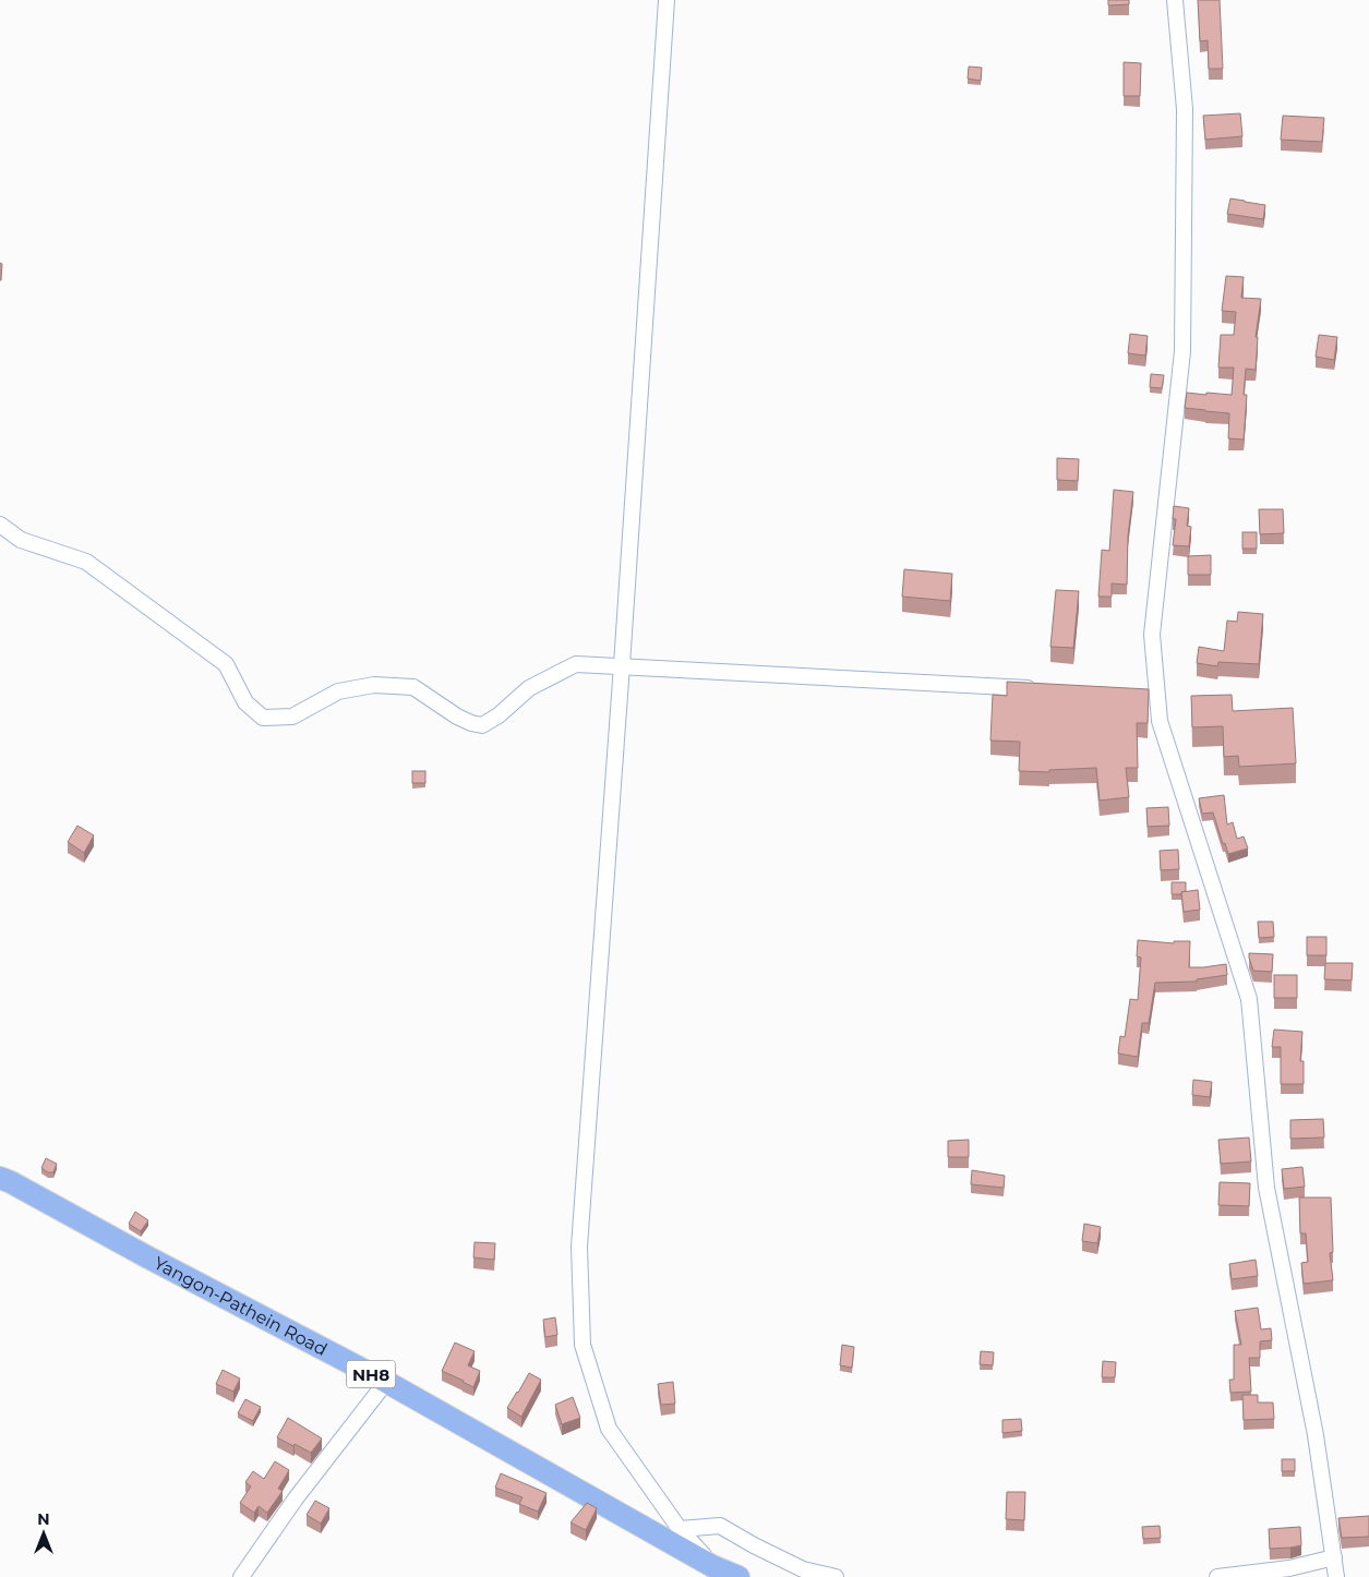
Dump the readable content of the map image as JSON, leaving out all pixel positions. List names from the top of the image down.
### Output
{
  "streets": {
    "highway": ["Yangon-Pathein Road", "NH8"]
  },
  "north": "top"
}
